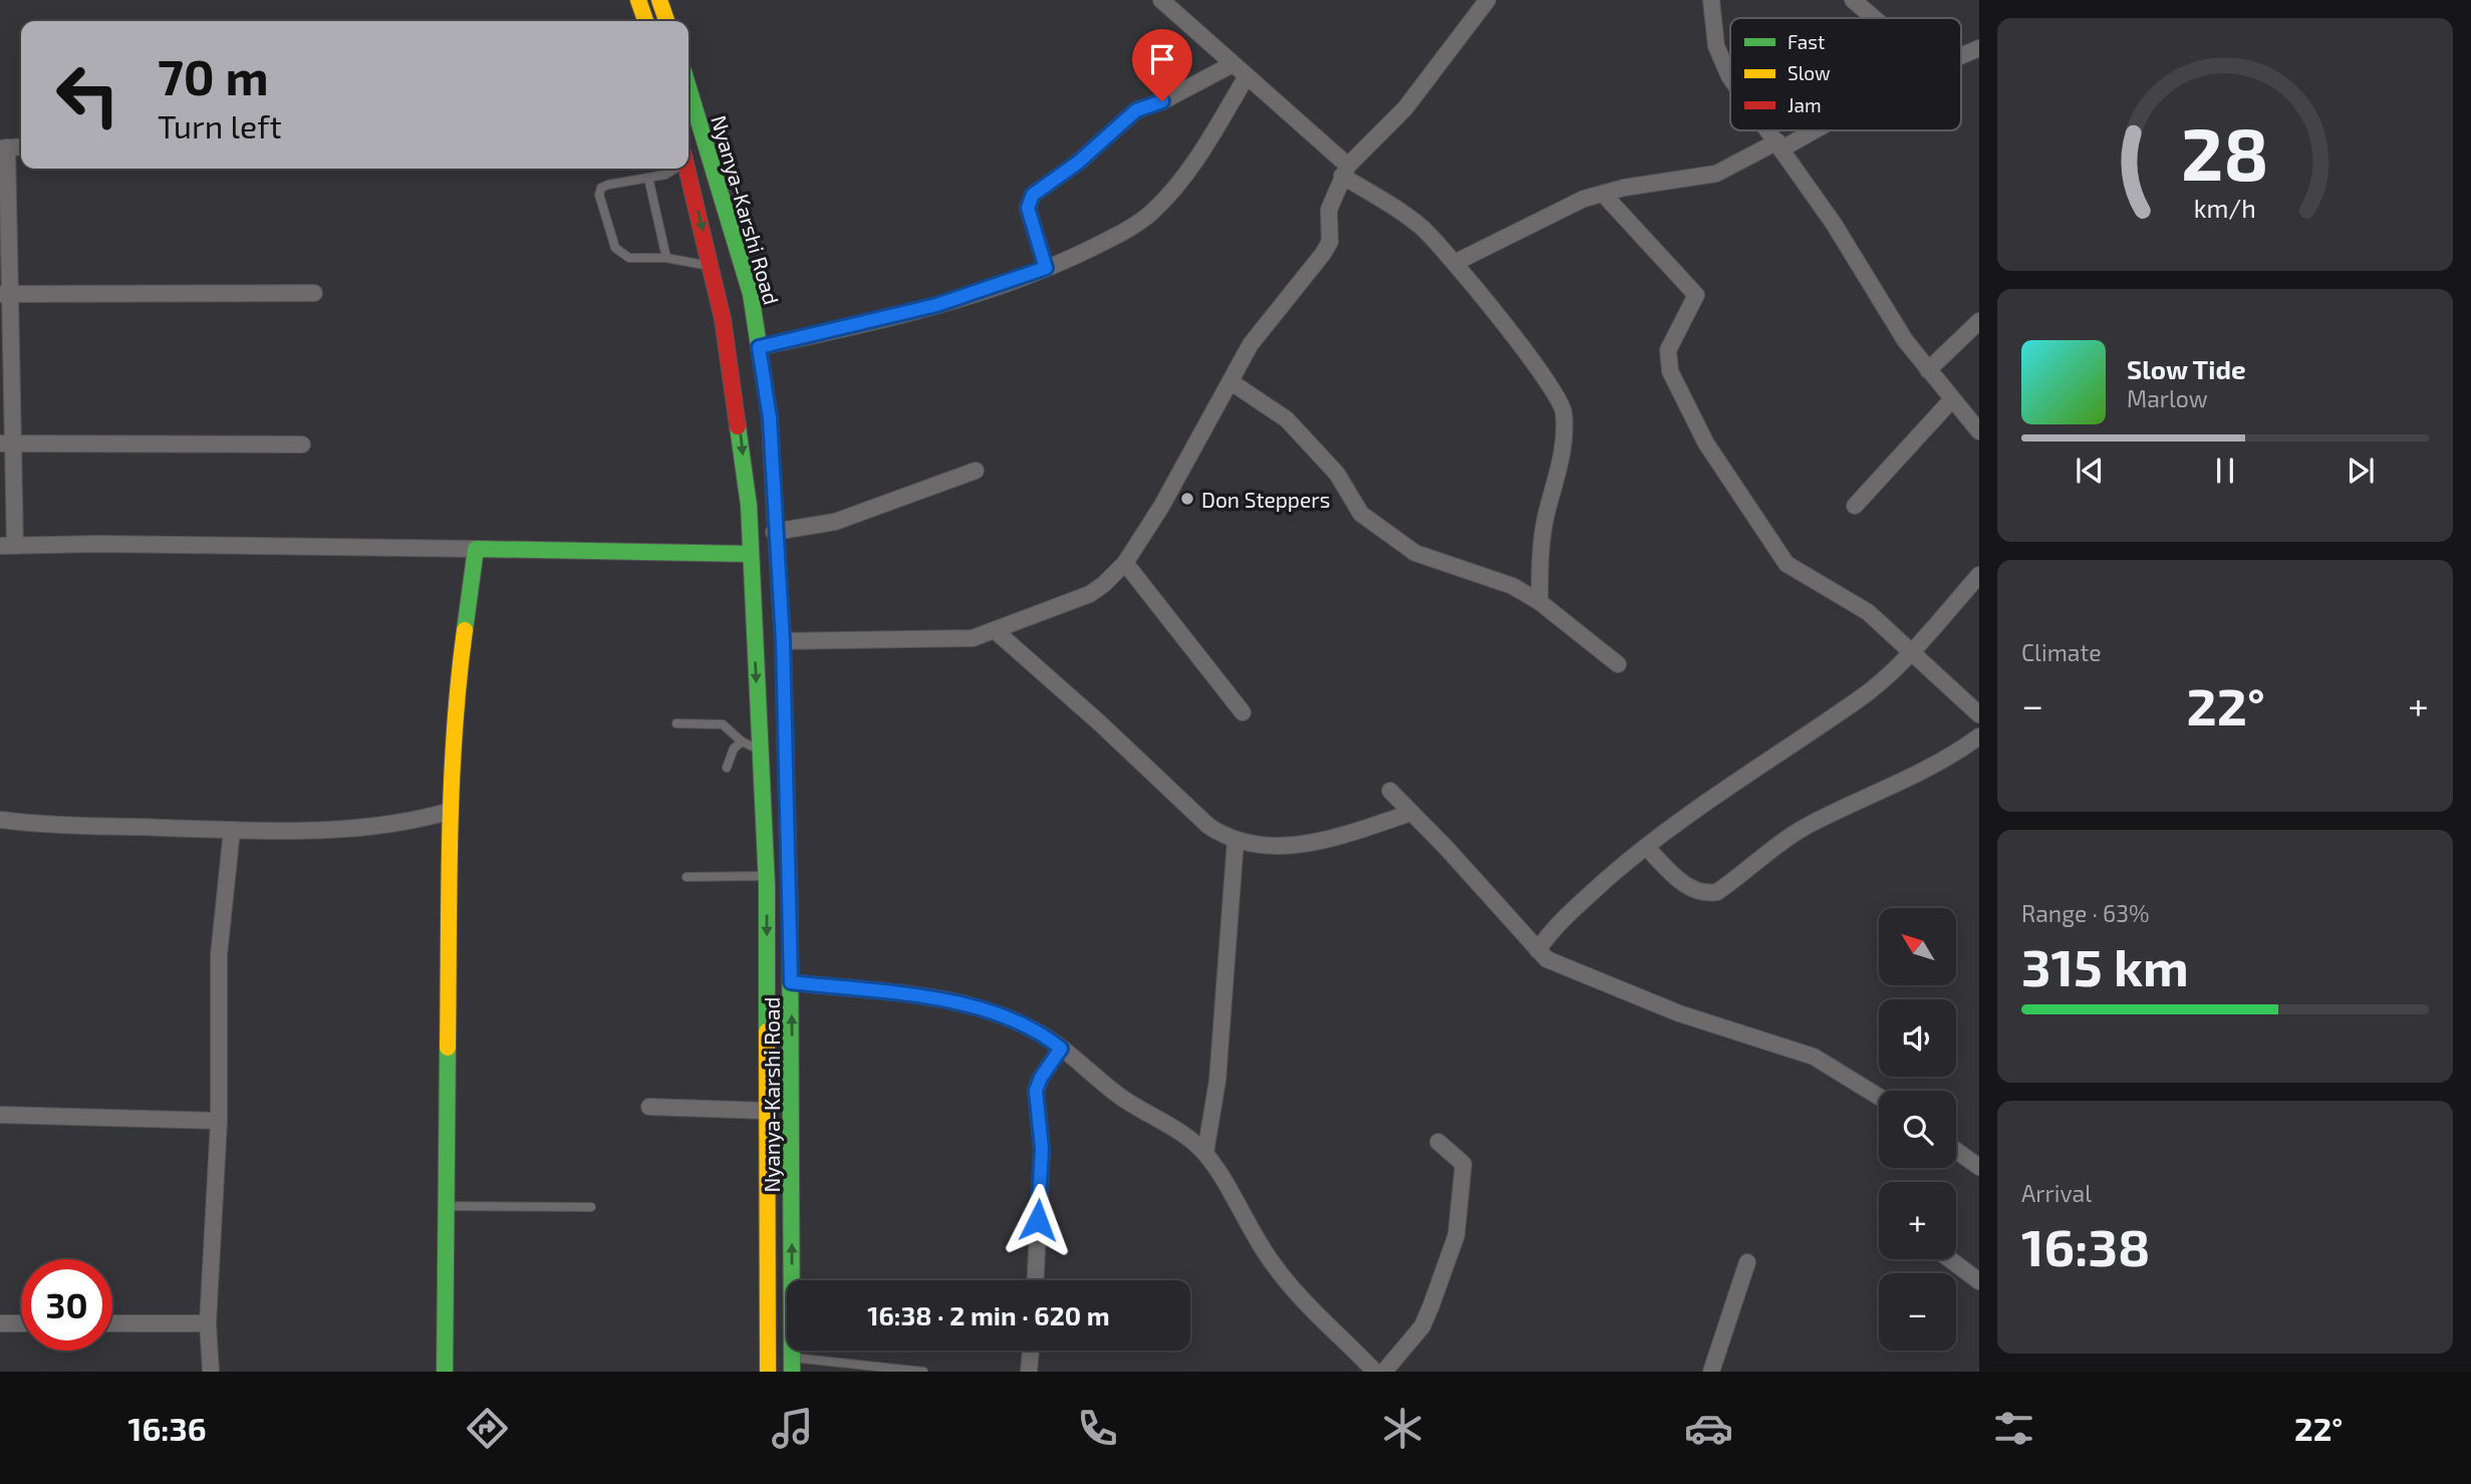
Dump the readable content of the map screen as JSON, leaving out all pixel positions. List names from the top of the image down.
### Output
{
  "streets": {
    "main road": ["Nyanya-Karshi Road"]
  },
  "places": ["Don Steppers"],
  "legend": ["Fast", "Slow", "Jam"],
  "north": "top left",
  "page": {
    "turn": ["70 m", "Turn left"],
    "song": ["Slow Tide", "Marlow"],
    "tile": [
      "Climate",
      ["Range · 63%", "315 km"],
      ["Arrival", "16:38"]
    ],
    "heat": ["−", "22°", "+"],
    "map_buttons": ["+", "−"],
    "limit": "30",
    "trip": "16:38 · 2 min · 620 m",
    "tabs": ["16:36", "22°"],
    "gauge": ["28", "km/h"]
  }
}
